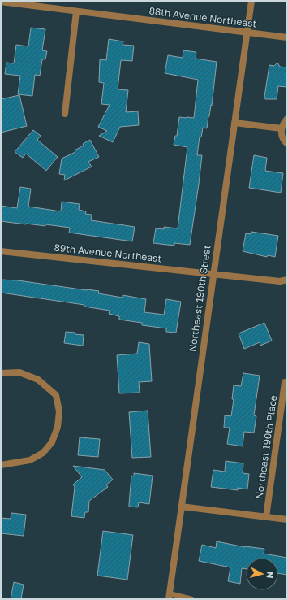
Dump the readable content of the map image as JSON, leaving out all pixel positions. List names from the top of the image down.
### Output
{
  "streets": {
    "street": [
      "88th Avenue Northeast",
      "89th Avenue Northeast",
      "Northeast 190th Street",
      "Northeast 190th Place"
    ]
  },
  "crossings": [
    ["88th Avenue Northeast", "Northeast 190th Street"],
    ["89th Avenue Northeast", "Northeast 190th Street"]
  ],
  "north": "right"
}
